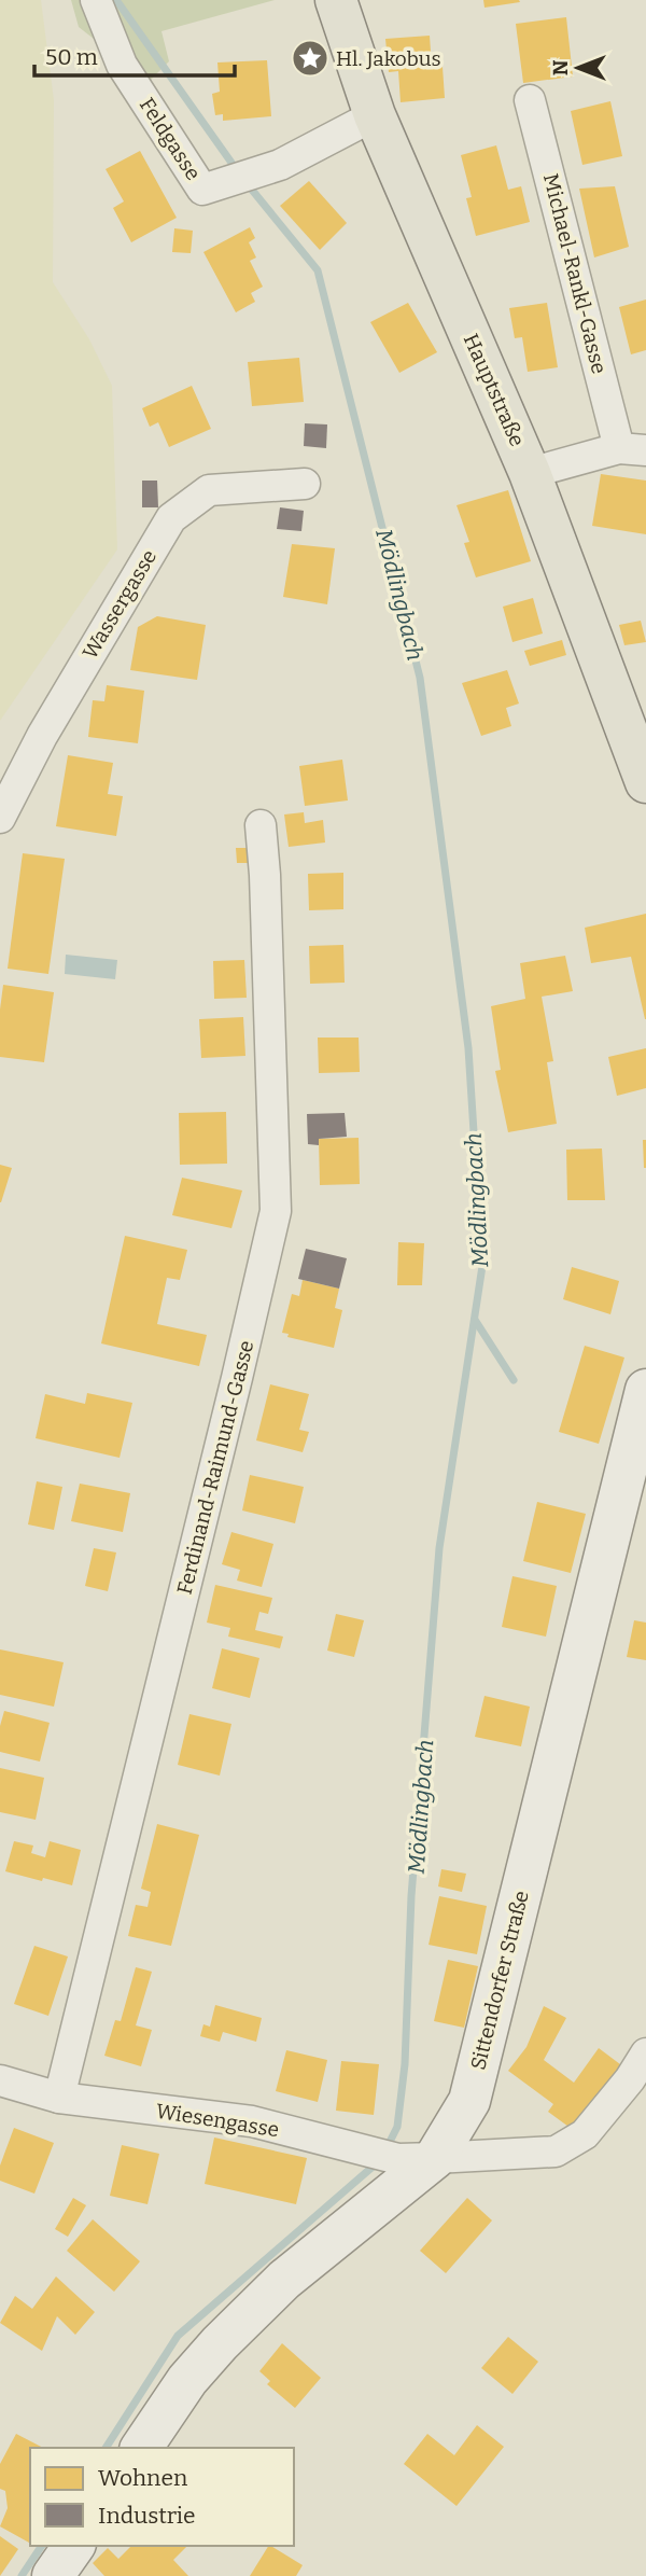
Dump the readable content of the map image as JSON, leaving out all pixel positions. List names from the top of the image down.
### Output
{
  "streets": {
    "main road": ["Hauptstraße"],
    "street": [
      "Feldgasse",
      "Michael-Rankl-Gasse",
      "Wassergasse",
      "Ferdinand-Raimund-Gasse",
      "Sittendorfer Straße",
      "Wiesengasse"
    ]
  },
  "crossings": [
    ["Feldgasse", "Hauptstraße"],
    ["Ferdinand-Raimund-Gasse", "Wiesengasse"],
    ["Sittendorfer Straße", "Wiesengasse"]
  ],
  "water": ["Mödlingbach"],
  "places": {
    "place": ["Hl. Jakobus"]
  },
  "legend": ["Wohnen", "Industrie"],
  "scale_bar": "50 m",
  "north": "left"
}
